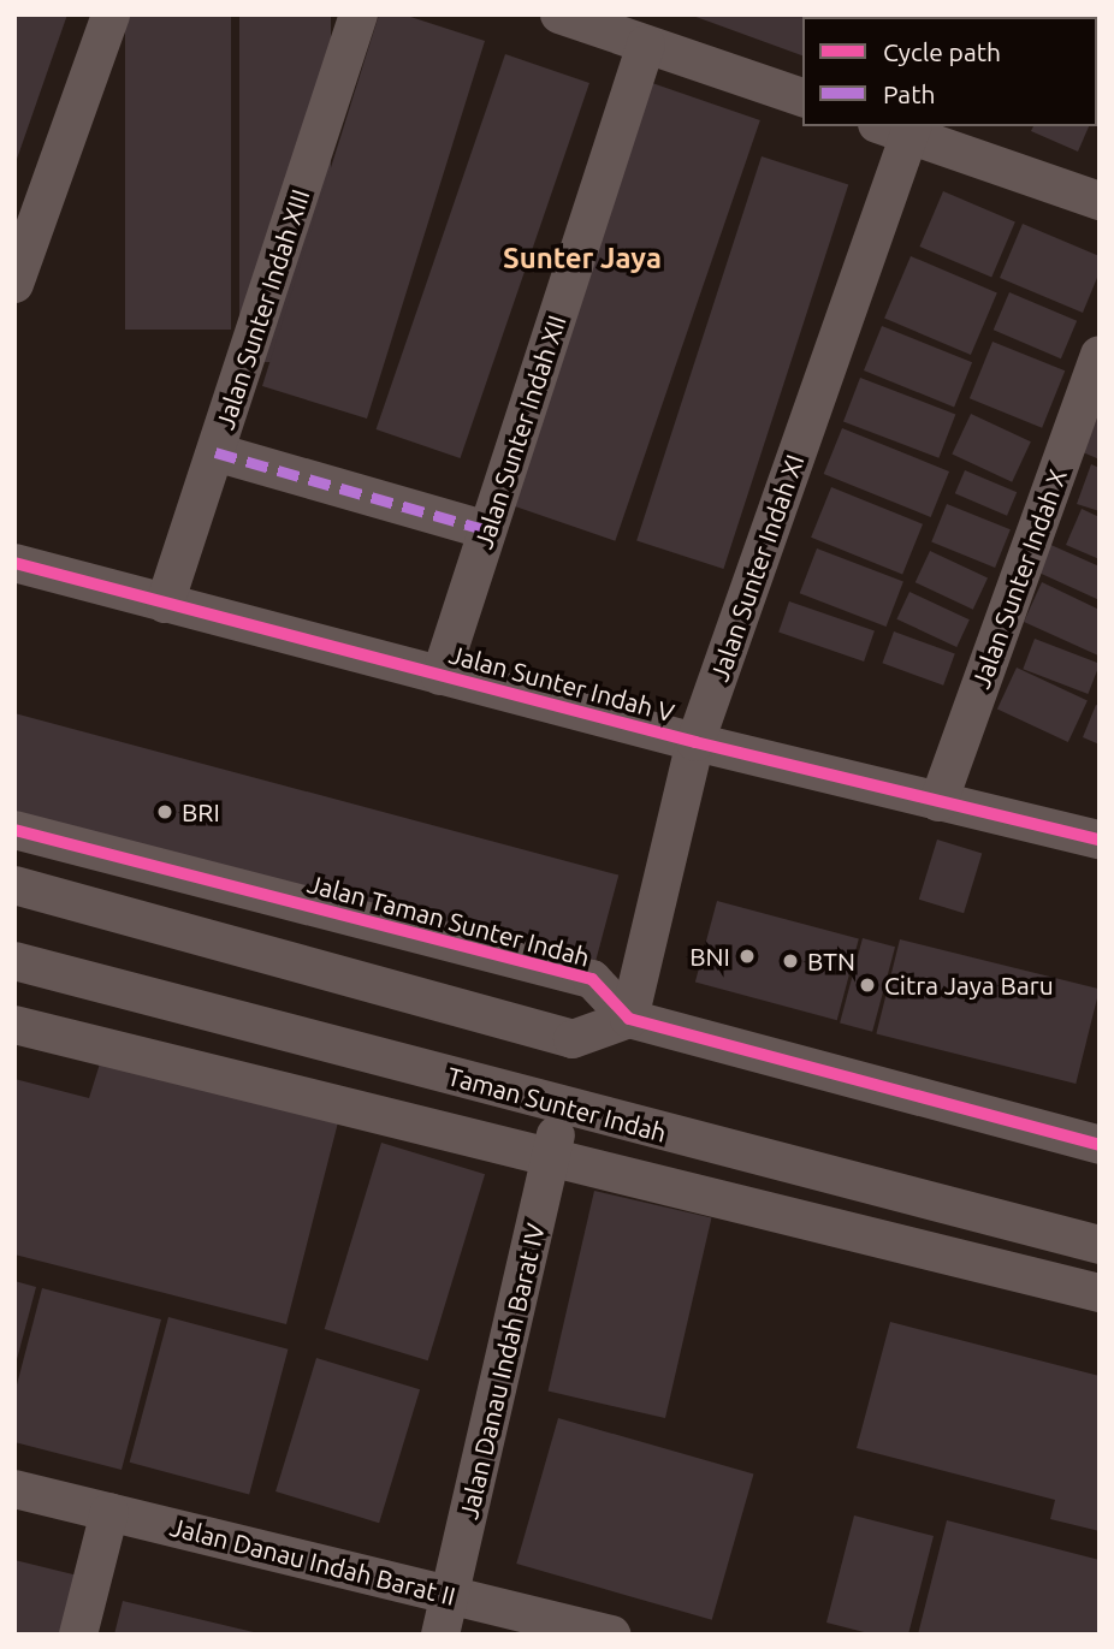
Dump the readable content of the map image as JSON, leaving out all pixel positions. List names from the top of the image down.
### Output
{
  "streets": {
    "street": [
      "Jalan Sunter Indah XIII",
      "Jalan Sunter Indah XII",
      "Jalan Sunter Indah XI",
      "Jalan Sunter Indah X",
      "Jalan Sunter Indah V",
      "Jalan Taman Sunter Indah",
      "Taman Sunter Indah",
      "Jalan Danau Indah Barat IV",
      "Jalan Danau Indah Barat II"
    ]
  },
  "crossings": [
    ["Jalan Sunter Indah XIII", "Jalan Sunter Indah V"],
    ["Jalan Sunter Indah XII", "Jalan Sunter Indah V"],
    ["Jalan Sunter Indah XI", "Jalan Sunter Indah V"],
    ["Jalan Sunter Indah XI", "Jalan Taman Sunter Indah"],
    ["Jalan Sunter Indah X", "Jalan Sunter Indah V"],
    ["Taman Sunter Indah", "Jalan Danau Indah Barat IV"],
    ["Jalan Danau Indah Barat IV", "Jalan Danau Indah Barat II"]
  ],
  "districts": ["Sunter Jaya"],
  "places": [
    "BRI",
    "BNI",
    "BTN",
    "Citra Jaya Baru"
  ],
  "legend": ["Cycle path", "Path"]
}
